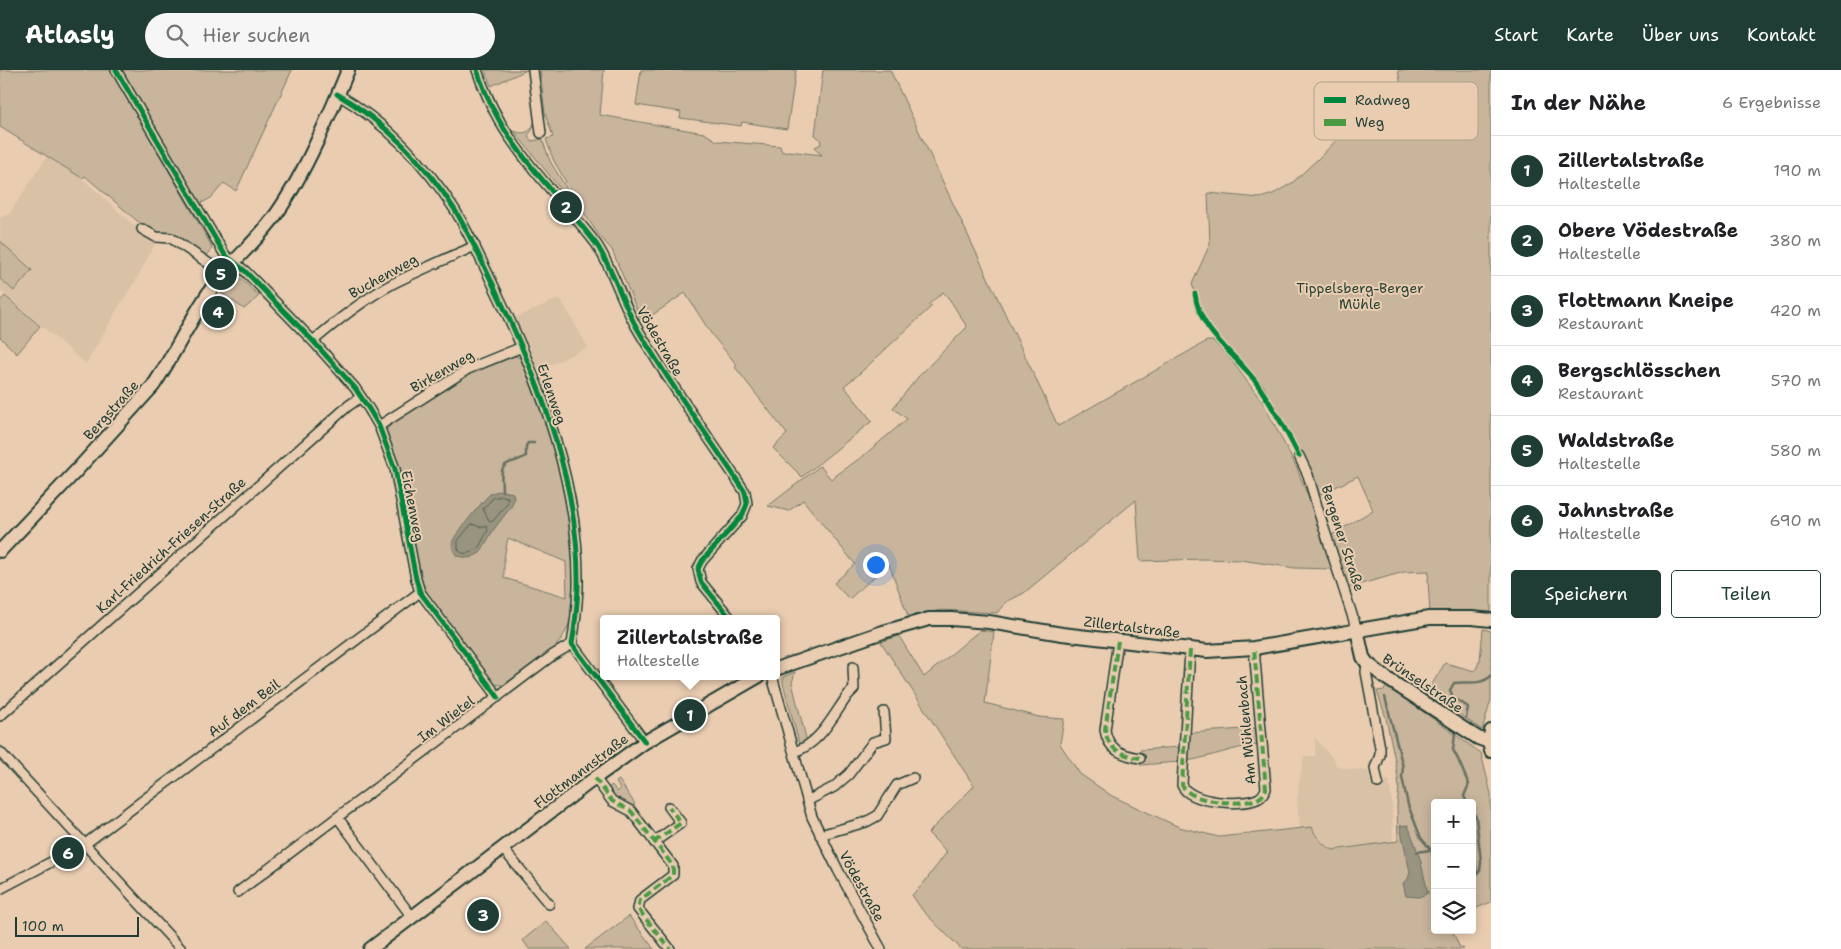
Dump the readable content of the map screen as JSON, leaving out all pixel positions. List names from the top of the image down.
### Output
{
  "streets": {
    "street": [
      "Buchenweg",
      "Vödestraße",
      "Birkenweg",
      "Erlenweg",
      "Bergstraße",
      "Eichenweg",
      "Bergener Straße",
      "Karl-Friedrich-Friesen-Straße",
      "Zillertalstraße",
      "Brünselstraße",
      "Auf dem Beil",
      "Im Wietel",
      "Am Mühlenbach",
      "Flottmannstraße"
    ]
  },
  "crossings": [
    ["Buchenweg", "Erlenweg"],
    ["Buchenweg", "Eichenweg"],
    ["Birkenweg", "Erlenweg"],
    ["Birkenweg", "Eichenweg"],
    ["Erlenweg", "Bergstraße"],
    ["Erlenweg", "Im Wietel"],
    ["Bergstraße", "Eichenweg"],
    ["Eichenweg", "Karl-Friedrich-Friesen-Straße"],
    ["Eichenweg", "Auf dem Beil"],
    ["Eichenweg", "Im Wietel"],
    ["Bergener Straße", "Zillertalstraße"],
    ["Bergener Straße", "Brünselstraße"],
    ["Zillertalstraße", "Brünselstraße"],
    ["Zillertalstraße", "Am Mühlenbach"]
  ],
  "parks": ["Tippelsberg-Berger Mühle"],
  "legend": ["Radweg", "Weg"],
  "scale_bar": "100 m",
  "page": {
    "header": "Atlasly",
    "search": "Hier suchen",
    "nav": [
      "Start",
      "Karte",
      "Über uns",
      "Kontakt"
    ],
    "heading": ["In der Nähe", "6 Ergebnisse"],
    "list": [
      {
        "mark": "1",
        "name": "Zillertalstraße",
        "note": "Haltestelle",
        "value": "190 m"
      },
      {
        "mark": "2",
        "name": "Obere Vödestraße",
        "note": "Haltestelle",
        "value": "380 m"
      },
      {
        "mark": "3",
        "name": "Flottmann Kneipe",
        "note": "Restaurant",
        "value": "420 m"
      },
      {
        "mark": "4",
        "name": "Bergschlösschen",
        "note": "Restaurant",
        "value": "570 m"
      },
      {
        "mark": "5",
        "name": "Waldstraße",
        "note": "Haltestelle",
        "value": "580 m"
      },
      {
        "mark": "6",
        "name": "Jahnstraße",
        "note": "Haltestelle",
        "value": "690 m"
      }
    ],
    "pins": [
      "2",
      "5",
      "4",
      "1",
      "6",
      "3"
    ],
    "buttons": ["Speichern", "Teilen"],
    "popup": ["Zillertalstraße", "Haltestelle"],
    "map_buttons": ["+", "−"],
    "scale": "100 m"
  }
}
